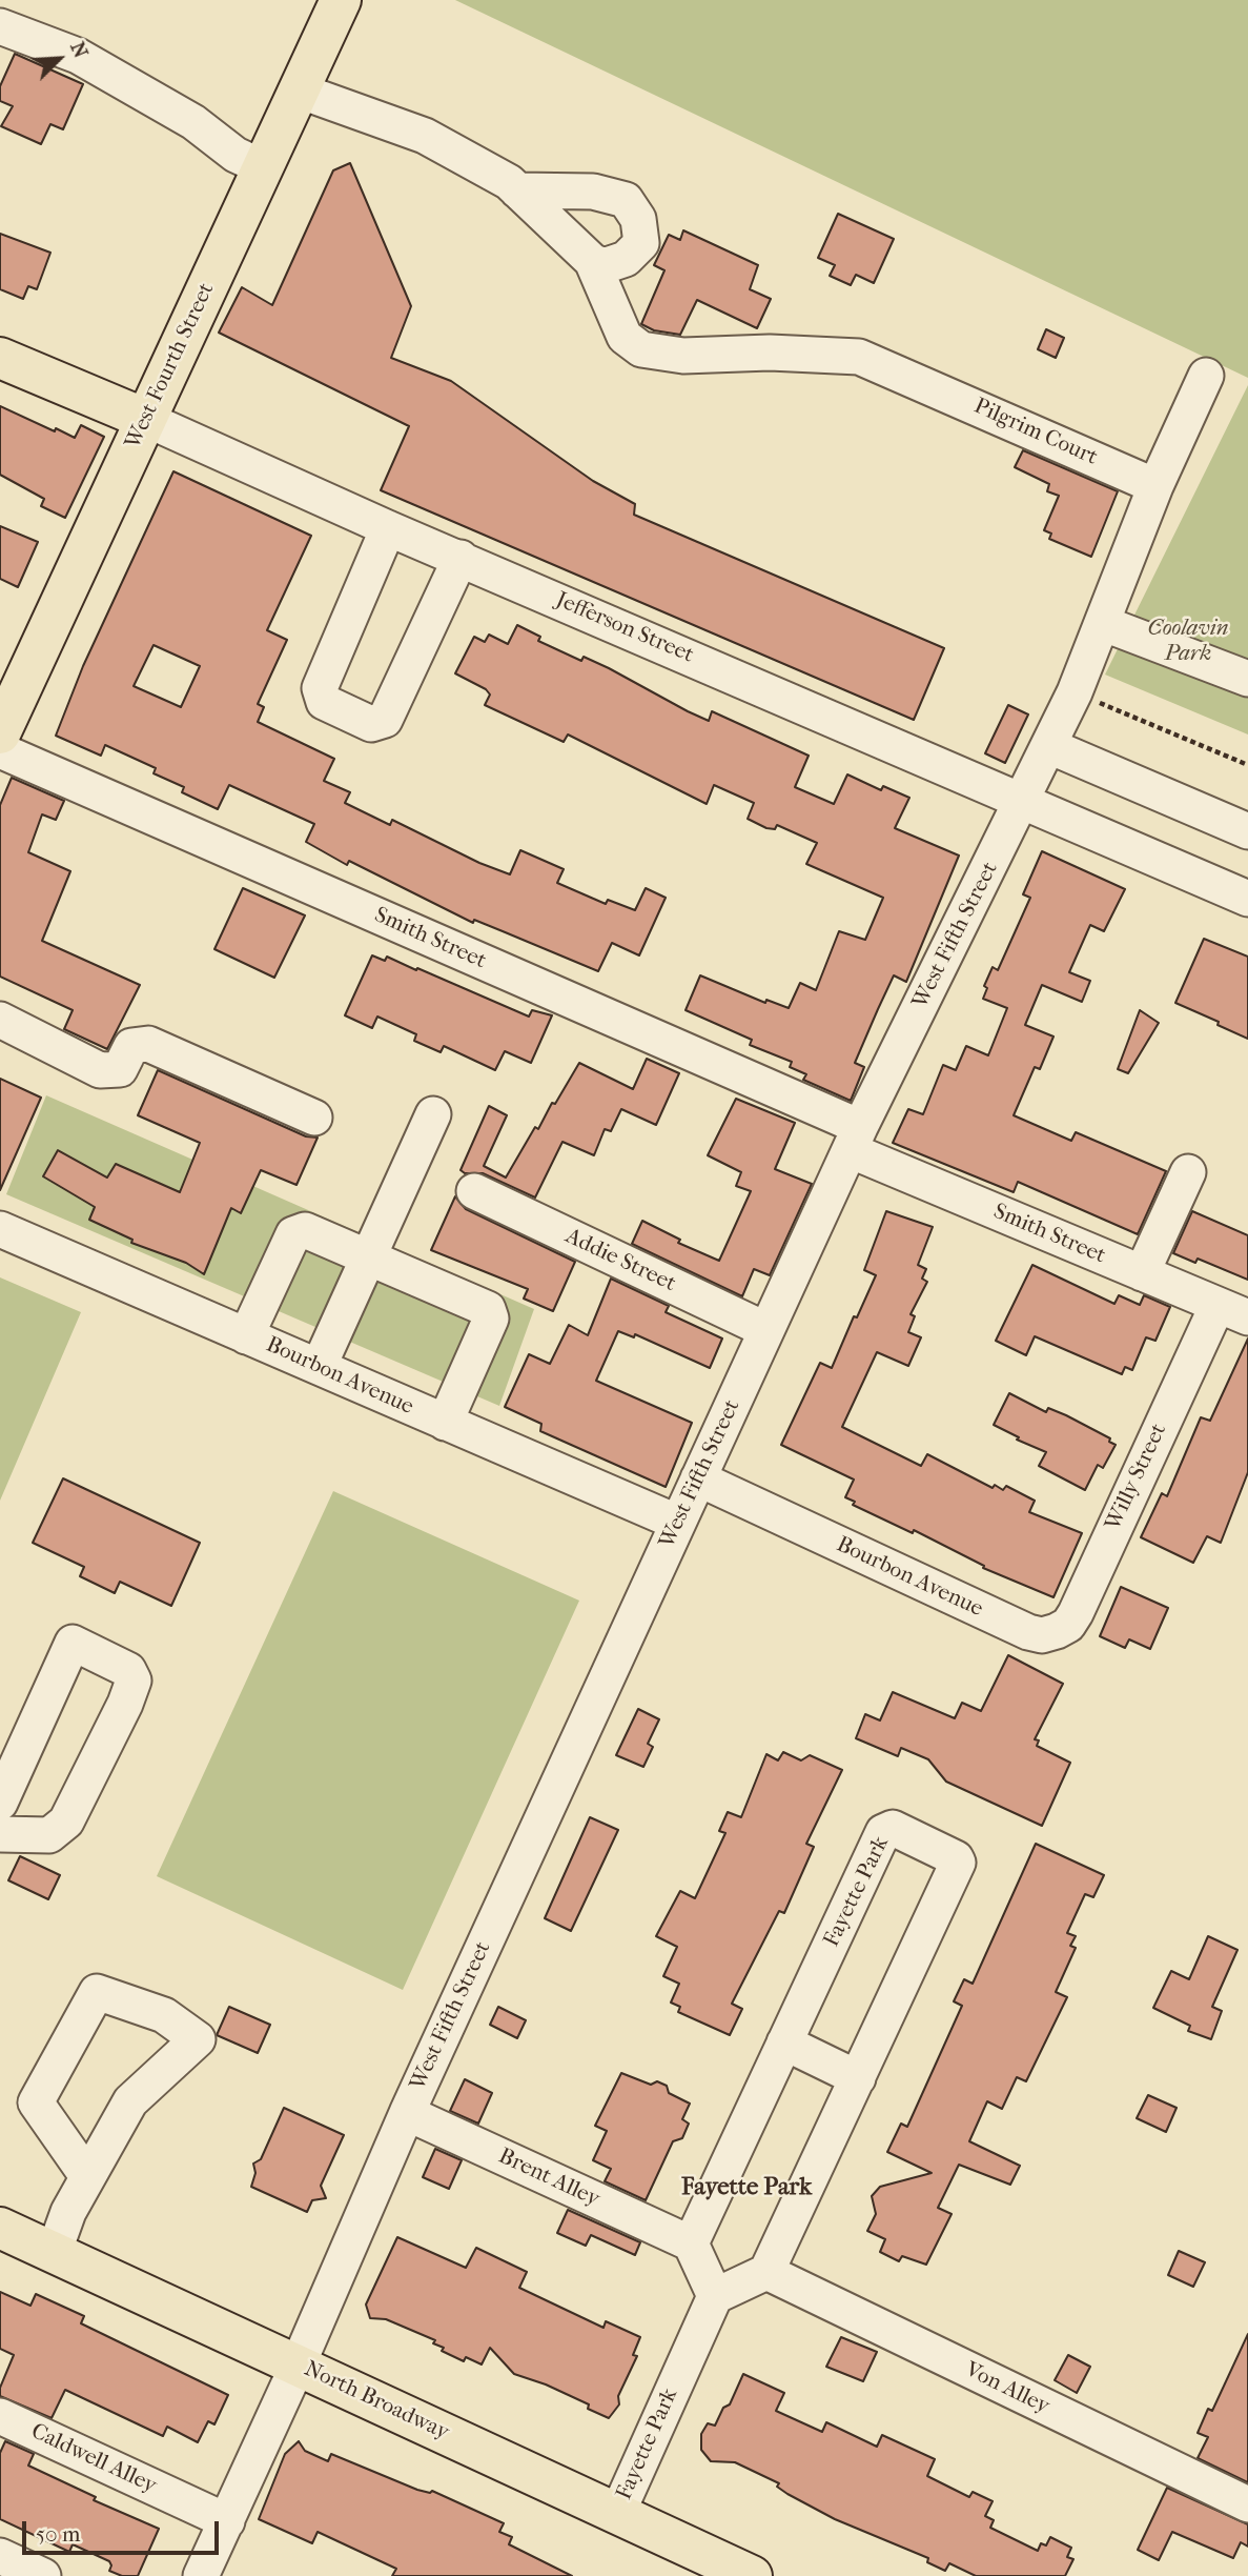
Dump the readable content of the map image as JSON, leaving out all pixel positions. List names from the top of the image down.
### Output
{
  "streets": {
    "main road": ["West Fourth Street", "Jefferson Street", "North Broadway"],
    "street": [
      "Pilgrim Court",
      "West Fifth Street",
      "Smith Street",
      "Addie Street",
      "Bourbon Avenue",
      "Willy Street",
      "Fayette Park",
      "Brent Alley",
      "Von Alley",
      "Caldwell Alley"
    ]
  },
  "crossings": [
    ["West Fourth Street", "Jefferson Street"],
    ["Pilgrim Court", "West Fifth Street"],
    ["Jefferson Street", "West Fifth Street"],
    ["West Fifth Street", "Smith Street"],
    ["West Fifth Street", "Addie Street"],
    ["West Fifth Street", "Bourbon Avenue"],
    ["West Fifth Street", "Brent Alley"],
    ["West Fifth Street", "North Broadway"],
    ["West Fifth Street", "Caldwell Alley"],
    ["Smith Street", "Willy Street"],
    ["Bourbon Avenue", "Willy Street"],
    ["Fayette Park", "Brent Alley"],
    ["Fayette Park", "Von Alley"],
    ["Fayette Park", "North Broadway"]
  ],
  "districts": ["Fayette Park"],
  "parks": ["Coolavin Park"],
  "scale_bar": "50 m",
  "north": "top right"
}
